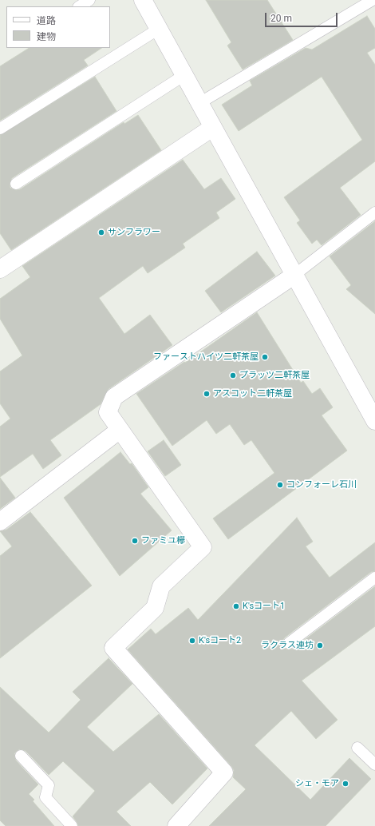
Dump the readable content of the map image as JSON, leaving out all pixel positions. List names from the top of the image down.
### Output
{
  "places": [
    "サンフラワー",
    "ファーストハイツ二軒茶屋",
    "プラッツ二軒茶屋",
    "アスコット二軒茶屋",
    "コンフォーレ石川",
    "ファミユ欅",
    "K'sコート1",
    "K'sコート2",
    "ラクラス連坊",
    "シェ・モア"
  ],
  "legend": ["道路", "建物"],
  "scale_bar": "20 m"
}
